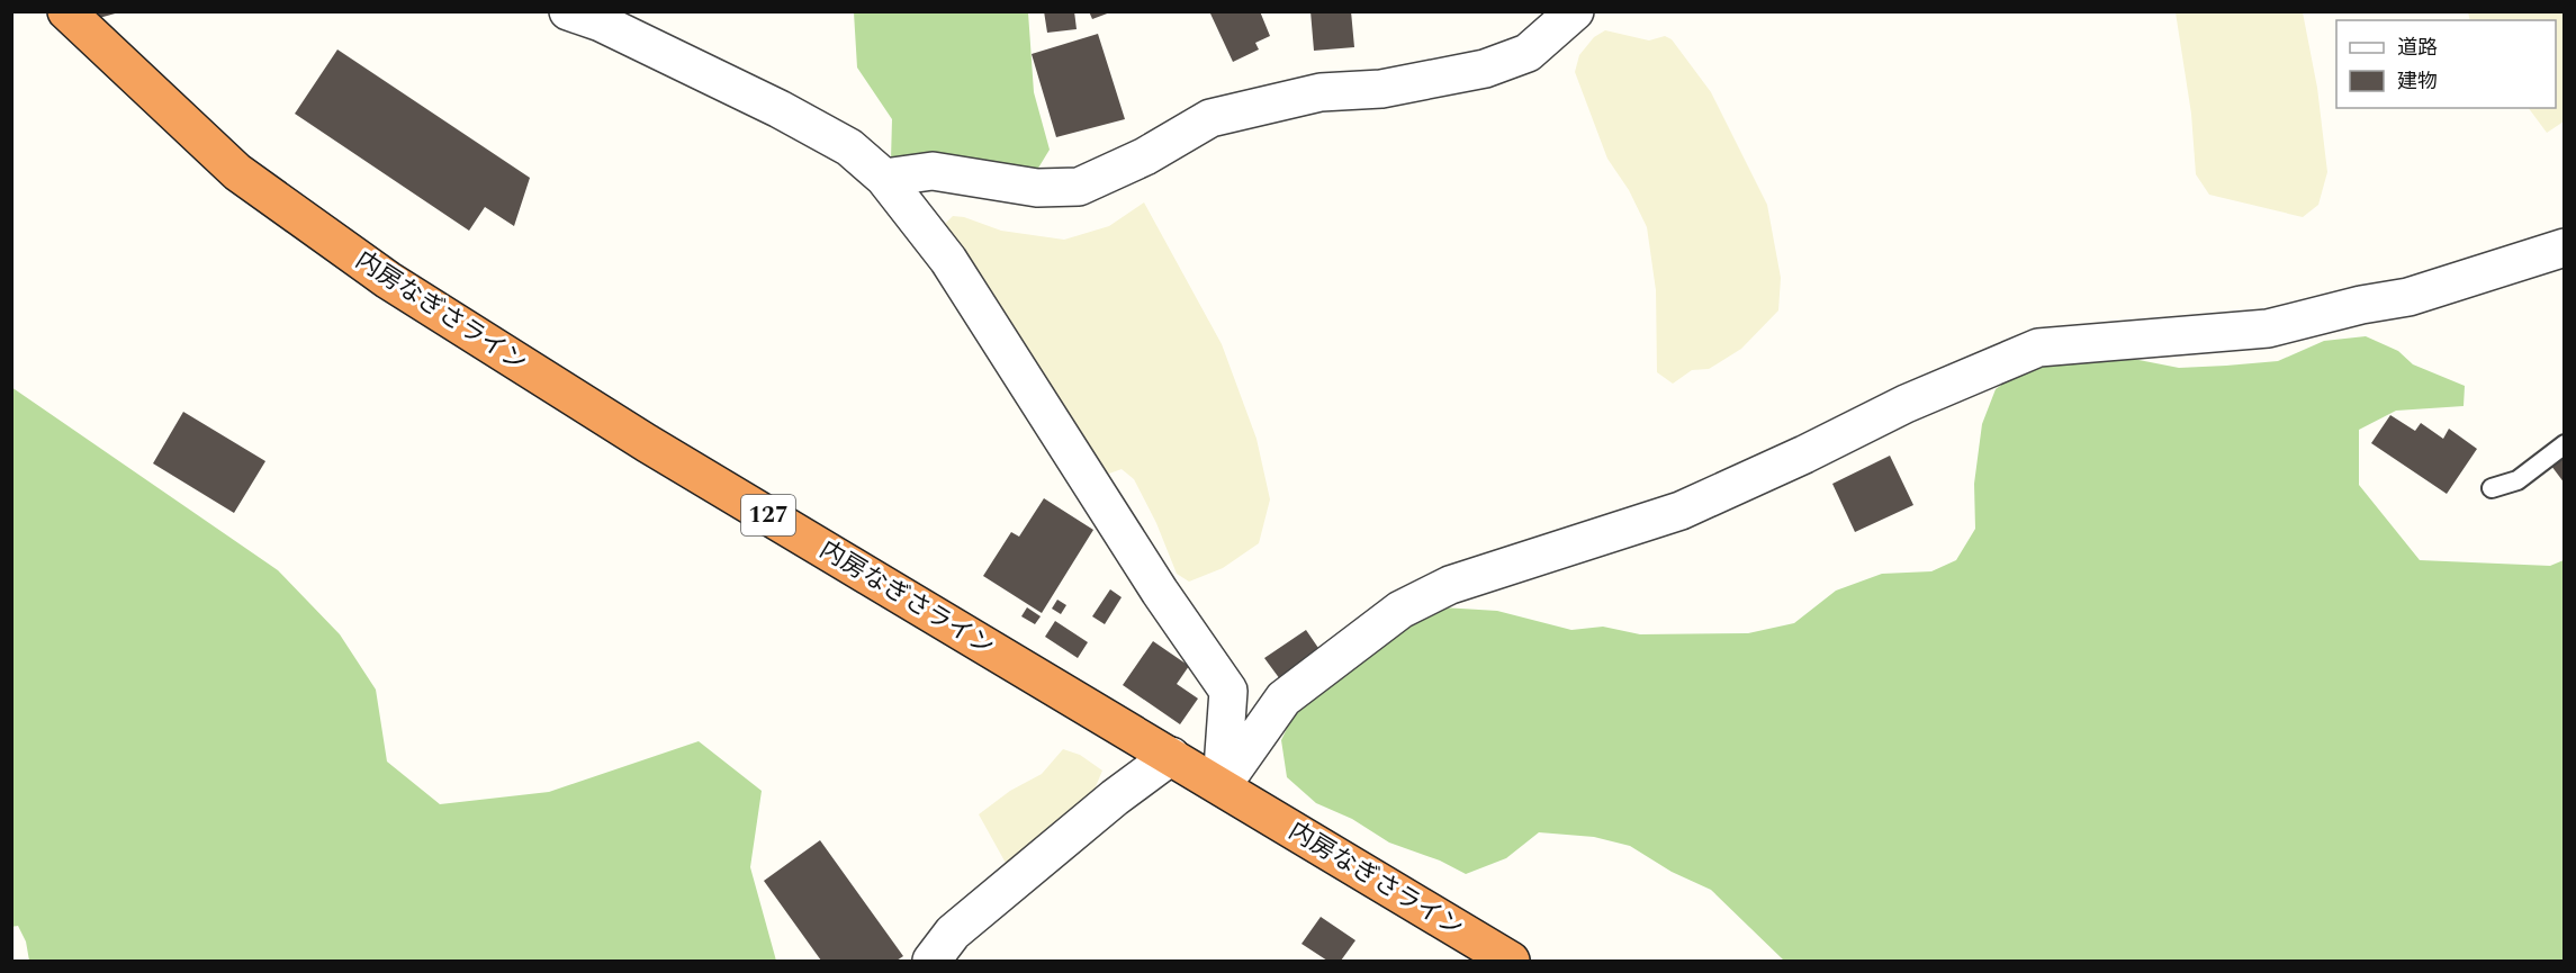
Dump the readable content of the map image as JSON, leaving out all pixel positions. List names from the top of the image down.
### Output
{
  "streets": {
    "highway": ["内房なぎさライン", "127"]
  },
  "legend": ["道路", "建物"]
}
